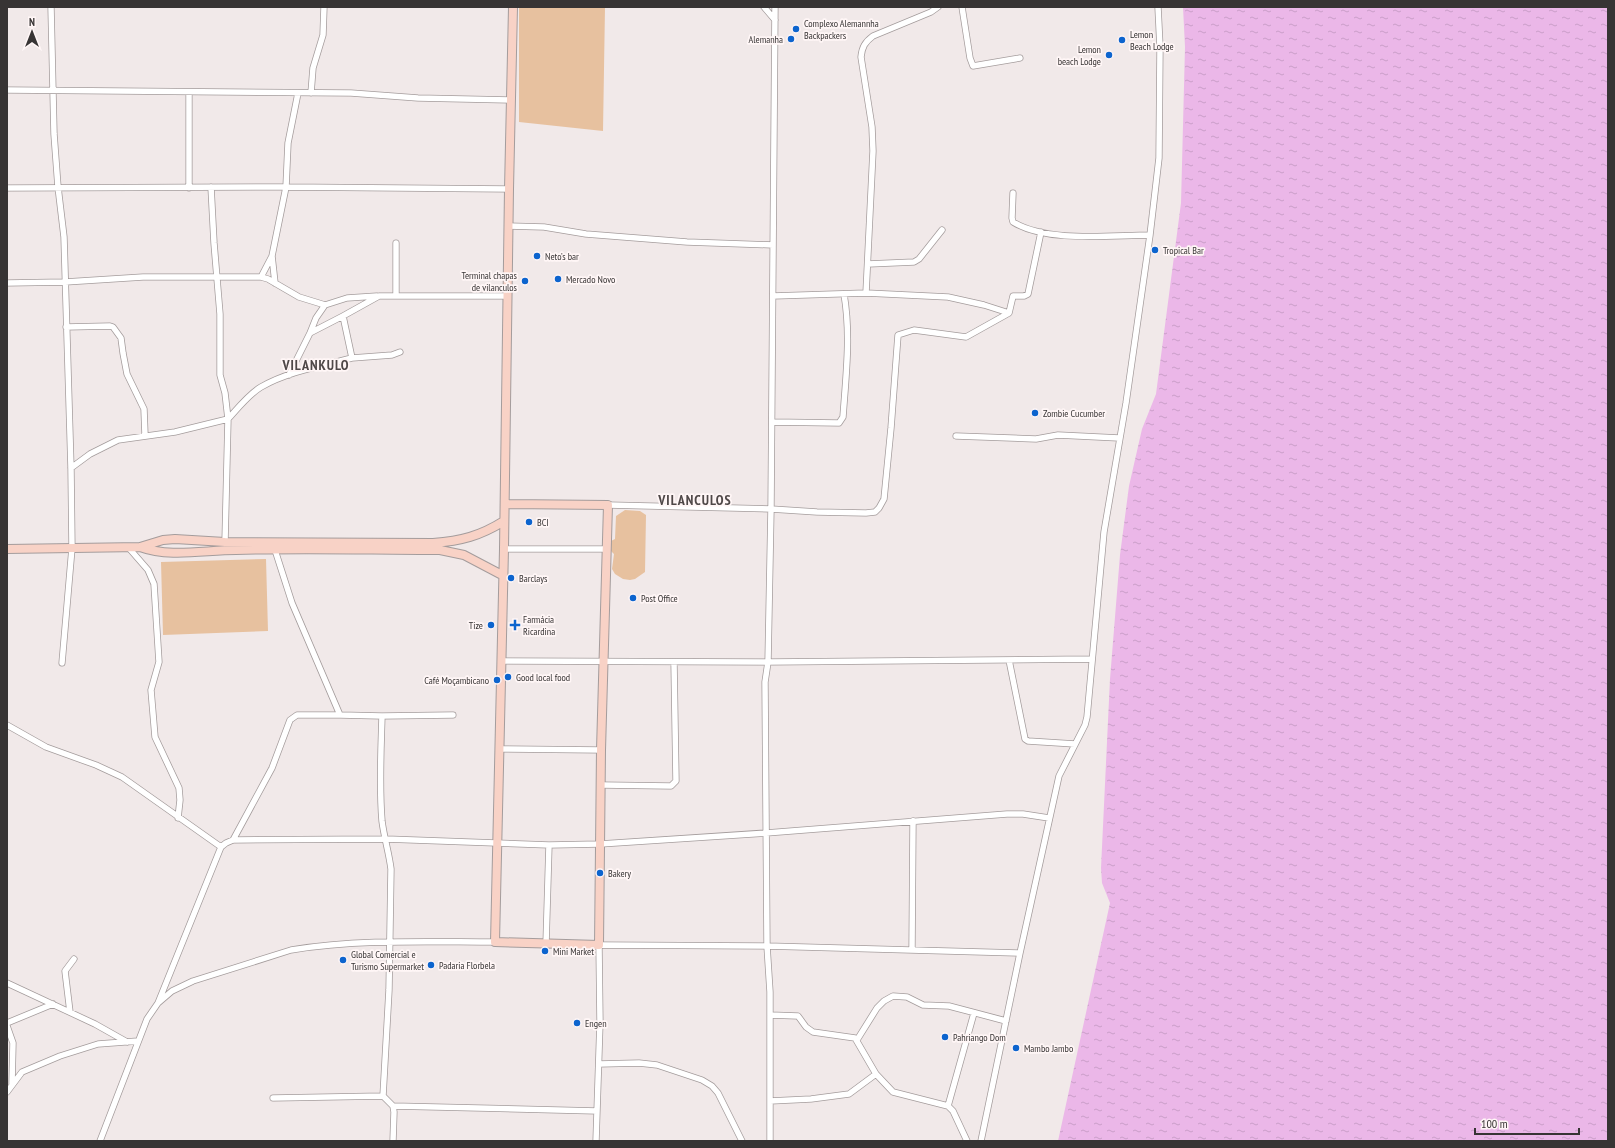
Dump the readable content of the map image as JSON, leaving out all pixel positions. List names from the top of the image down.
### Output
{
  "districts": ["VILANKULO", "VILANCULOS"],
  "places": {
    "other": [
      "Complexo Alemannha Backpackers",
      "Alemanha",
      "Lemon Beach Lodge",
      "Lemon beach Lodge",
      "Tropical Bar",
      "Neto’s bar",
      "Mercado Novo",
      "Terminal chapas de vilanculos",
      "Zombie Cucumber",
      "BCI",
      "Barclays",
      "Post Office",
      "Tize",
      "Good local food",
      "Café Moçambicano",
      "Bakery",
      "Mini Market",
      "Global Comercial e Turismo Supermarket",
      "Padaria Florbela",
      "Engen",
      "Pahriango Dom",
      "Mambo Jambo"
    ],
    "health": ["Farmácia Ricardina"]
  },
  "scale_bar": "100 m",
  "north": "top"
}
